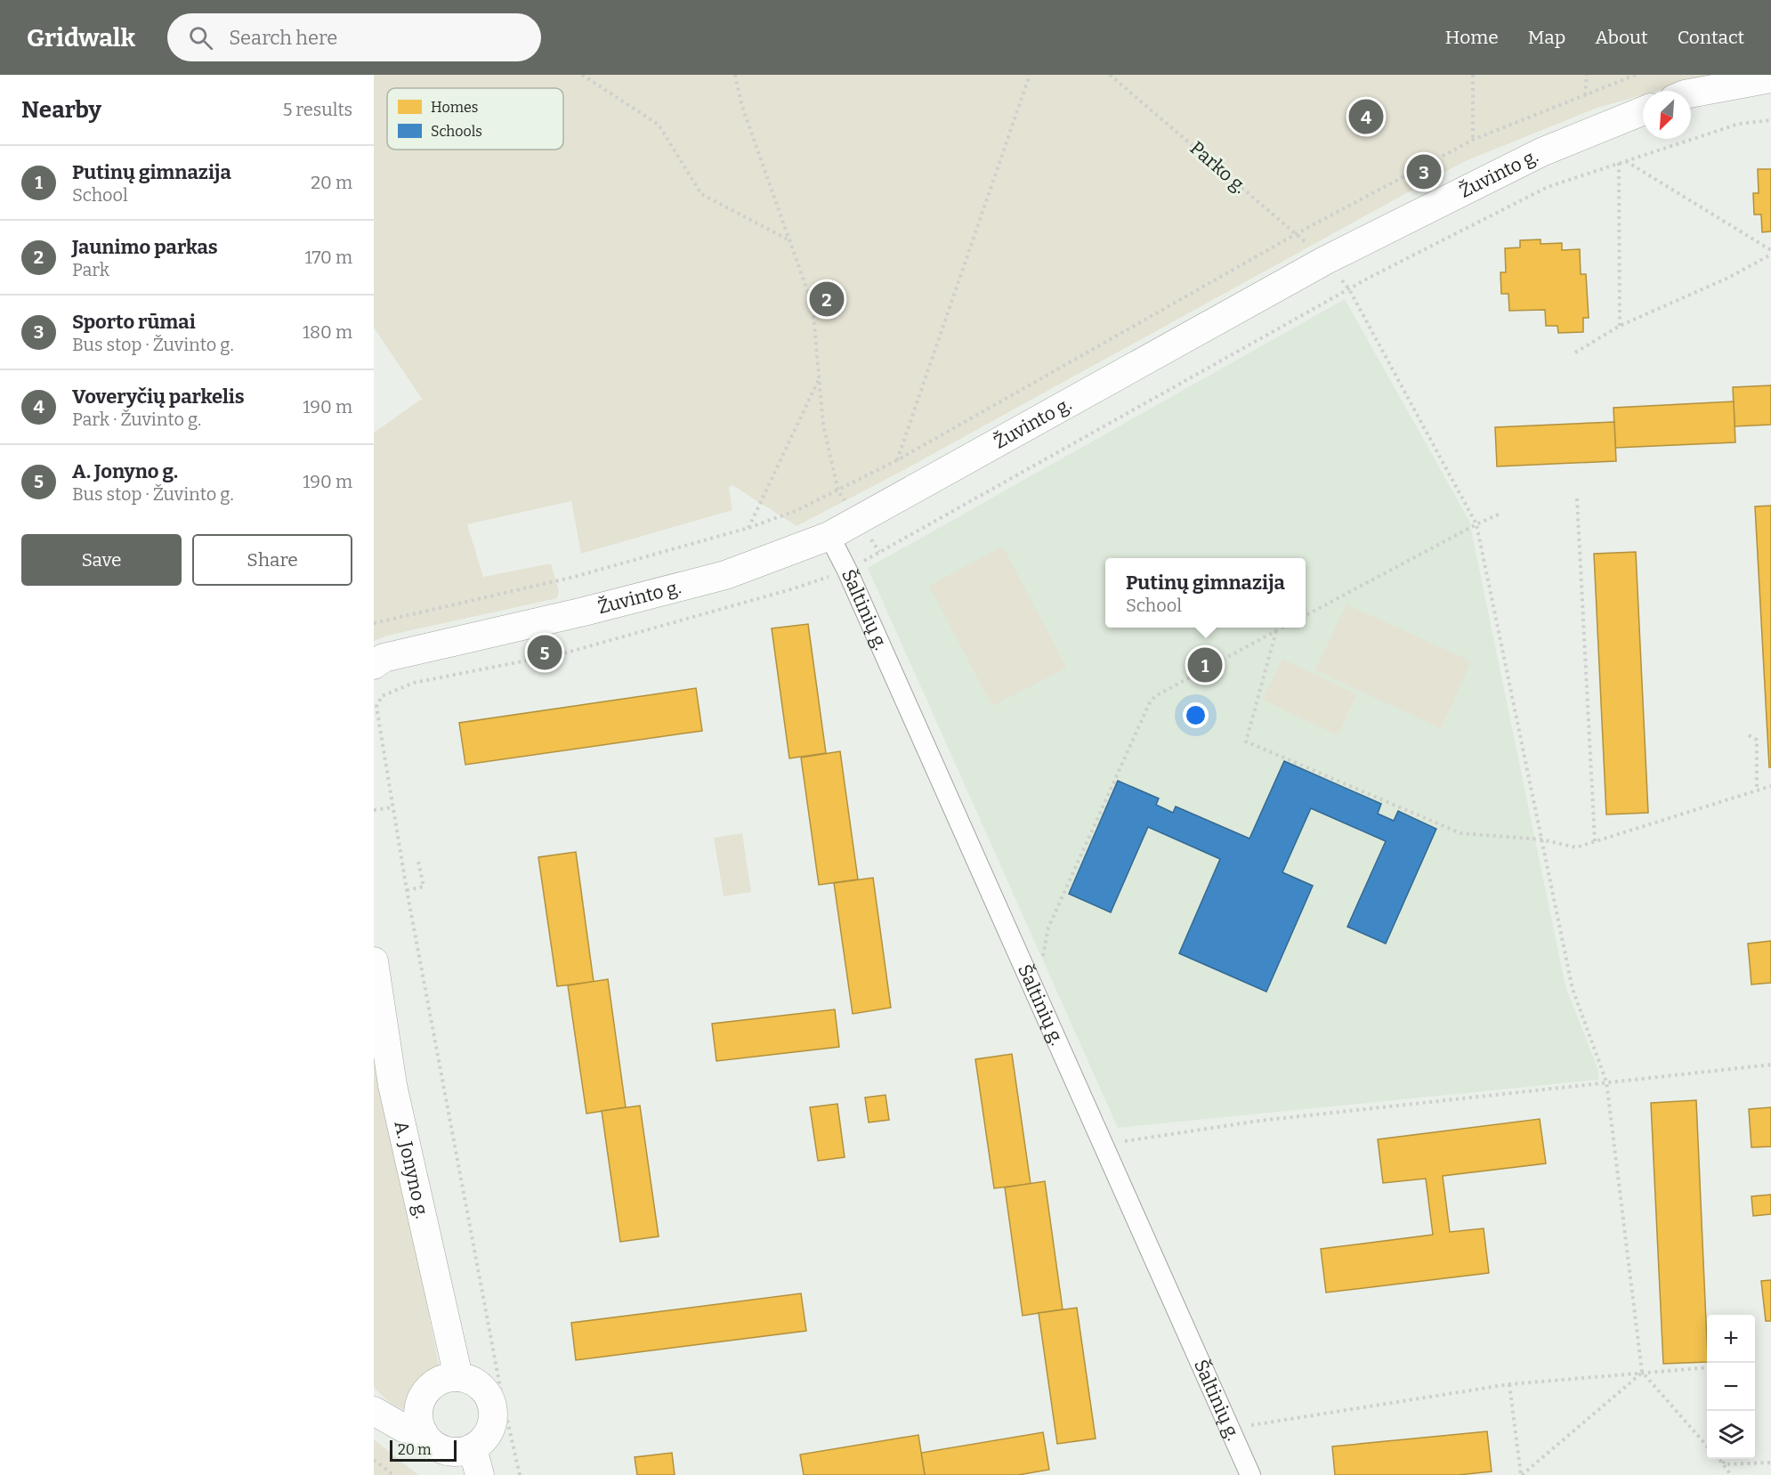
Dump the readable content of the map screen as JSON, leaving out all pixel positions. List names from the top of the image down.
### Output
{
  "streets": {
    "street": ["Žuvinto g.", "Šaltinių g.", "A. Jonyno g."],
    "path": ["Parko g."]
  },
  "crossings": [
    ["Parko g.", "Žuvinto g."],
    ["Žuvinto g.", "Šaltinių g."]
  ],
  "legend": ["Homes", "Schools"],
  "scale_bar": "20 m",
  "north": "bottom left",
  "page": {
    "header": "Gridwalk",
    "search": "Search here",
    "nav": [
      "Home",
      "Map",
      "About",
      "Contact"
    ],
    "heading": ["Nearby", "5 results"],
    "pins": [
      "4",
      "3",
      "2",
      "5",
      "1"
    ],
    "list": [
      {
        "mark": "1",
        "name": "Putinų gimnazija",
        "note": "School",
        "value": "20 m"
      },
      {
        "mark": "2",
        "name": "Jaunimo parkas",
        "note": "Park",
        "value": "170 m"
      },
      {
        "mark": "3",
        "name": "Sporto rūmai",
        "note": "Bus stop · Žuvinto g.",
        "value": "180 m"
      },
      {
        "mark": "4",
        "name": "Voveryčių parkelis",
        "note": "Park · Žuvinto g.",
        "value": "190 m"
      },
      {
        "mark": "5",
        "name": "A. Jonyno g.",
        "note": "Bus stop · Žuvinto g.",
        "value": "190 m"
      }
    ],
    "buttons": ["Save", "Share"],
    "popup": ["Putinų gimnazija", "School"],
    "map_buttons": ["+", "−"],
    "scale": "20 m"
  }
}
